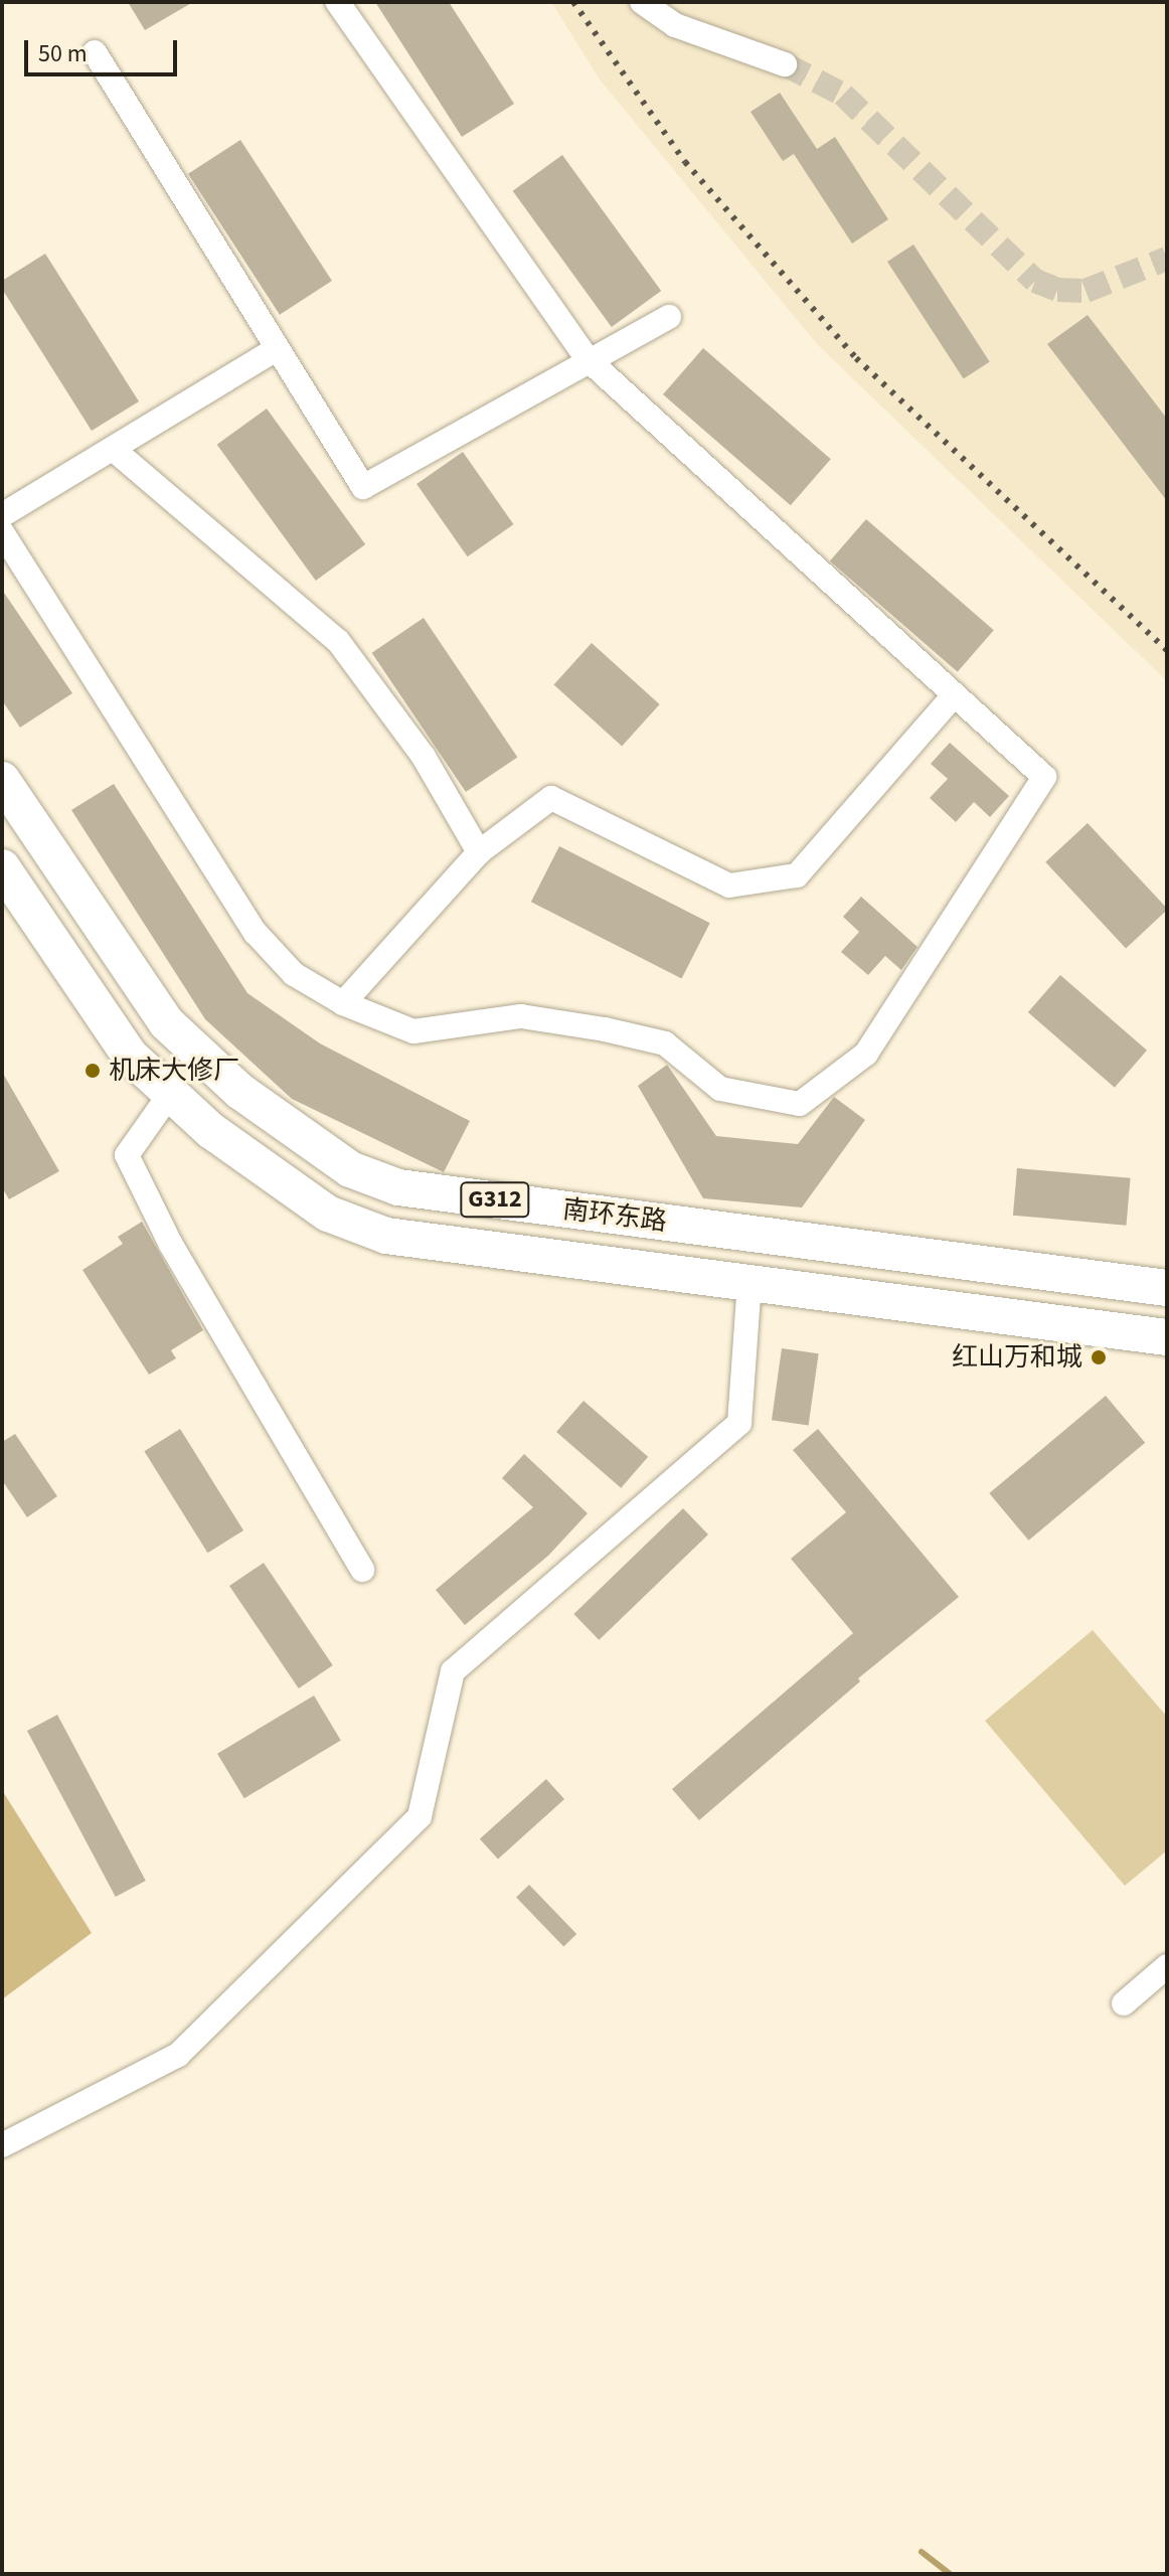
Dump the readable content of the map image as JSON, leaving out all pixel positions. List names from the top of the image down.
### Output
{
  "streets": {
    "highway": ["G312", "南环东路"]
  },
  "places": ["机床大修厂", "红山万和城"],
  "scale_bar": "50 m"
}
